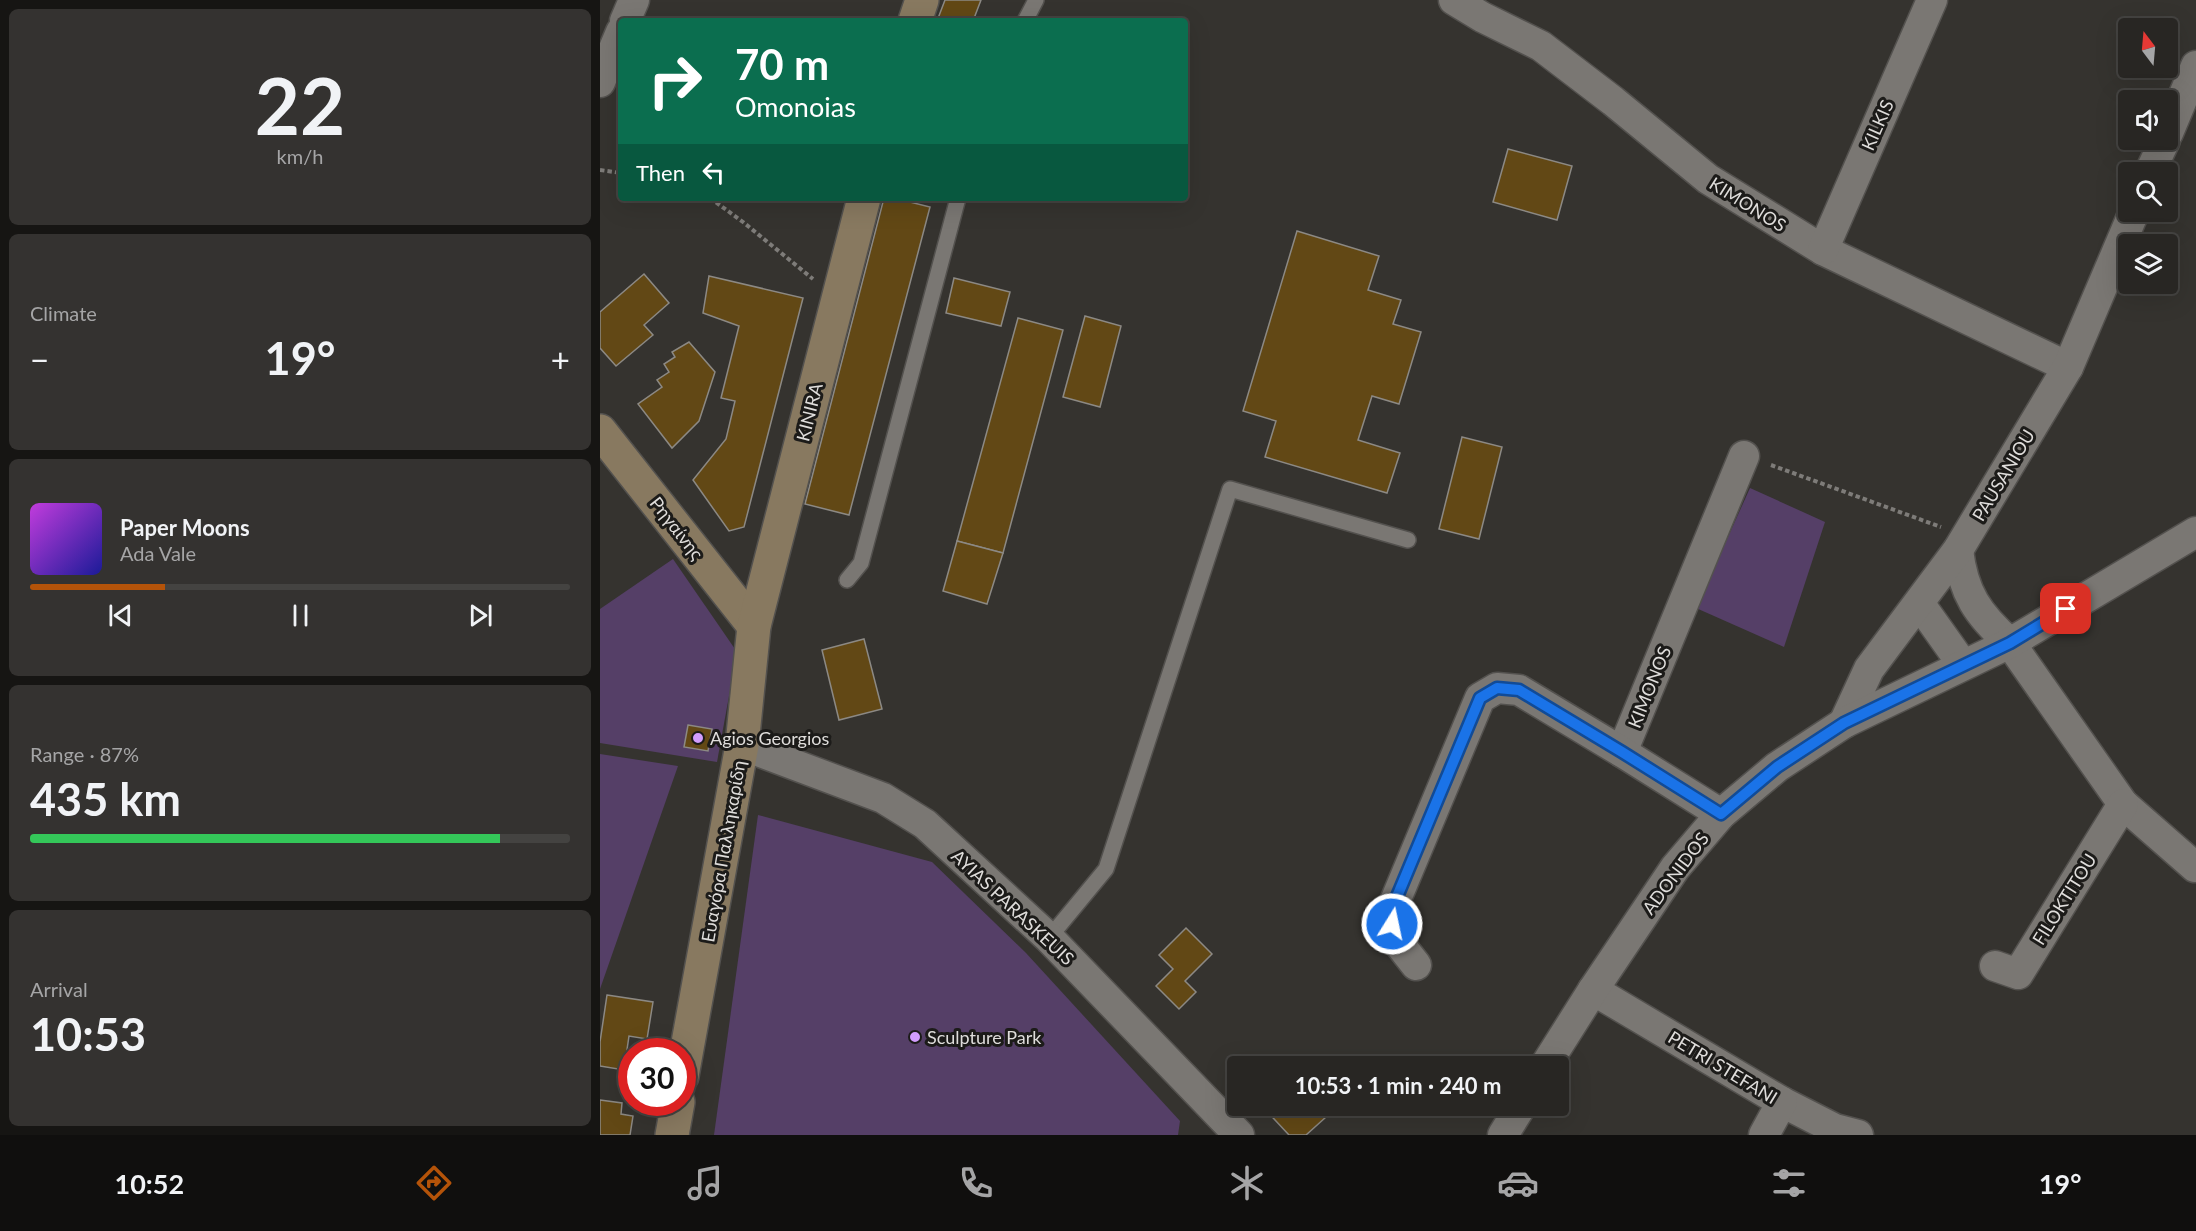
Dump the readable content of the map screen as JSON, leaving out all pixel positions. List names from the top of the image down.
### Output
{
  "streets": {
    "main road": ["KINIRA", "Ρηγαίνης", "Ευαγόρα Παλληκαρίδη"],
    "street": [
      "KILKIS",
      "KIMONOS",
      "PAUSANIOU",
      "ADONIDOS",
      "FILOKTITOU",
      "AYIAS PARASKEUIS",
      "PETRI STEFANI"
    ]
  },
  "crossings": [
    ["KILKIS", "KIMONOS"],
    ["KIMONOS", "PAUSANIOU"],
    ["KINIRA", "Ρηγαίνης"],
    ["KINIRA", "Ευαγόρα Παλληκαρίδη"],
    ["PAUSANIOU", "ADONIDOS"],
    ["Ρηγαίνης", "Ευαγόρα Παλληκαρίδη"],
    ["Ευαγόρα Παλληκαρίδη", "AYIAS PARASKEUIS"],
    ["ADONIDOS", "PETRI STEFANI"]
  ],
  "places": ["Agios Georgios", "Sculpture Park"],
  "north": "top",
  "page": {
    "tile": [
      ["22", "km/h"],
      "Climate",
      ["Range · 87%", "435 km"],
      ["Arrival", "10:53"]
    ],
    "turn": ["70 m", "Omonoias"],
    "then": "Then",
    "heat": ["−", "19°", "+"],
    "song": ["Paper Moons", "Ada Vale"],
    "limit": "30",
    "trip": "10:53 · 1 min · 240 m",
    "tabs": ["10:52", "19°"]
  }
}
